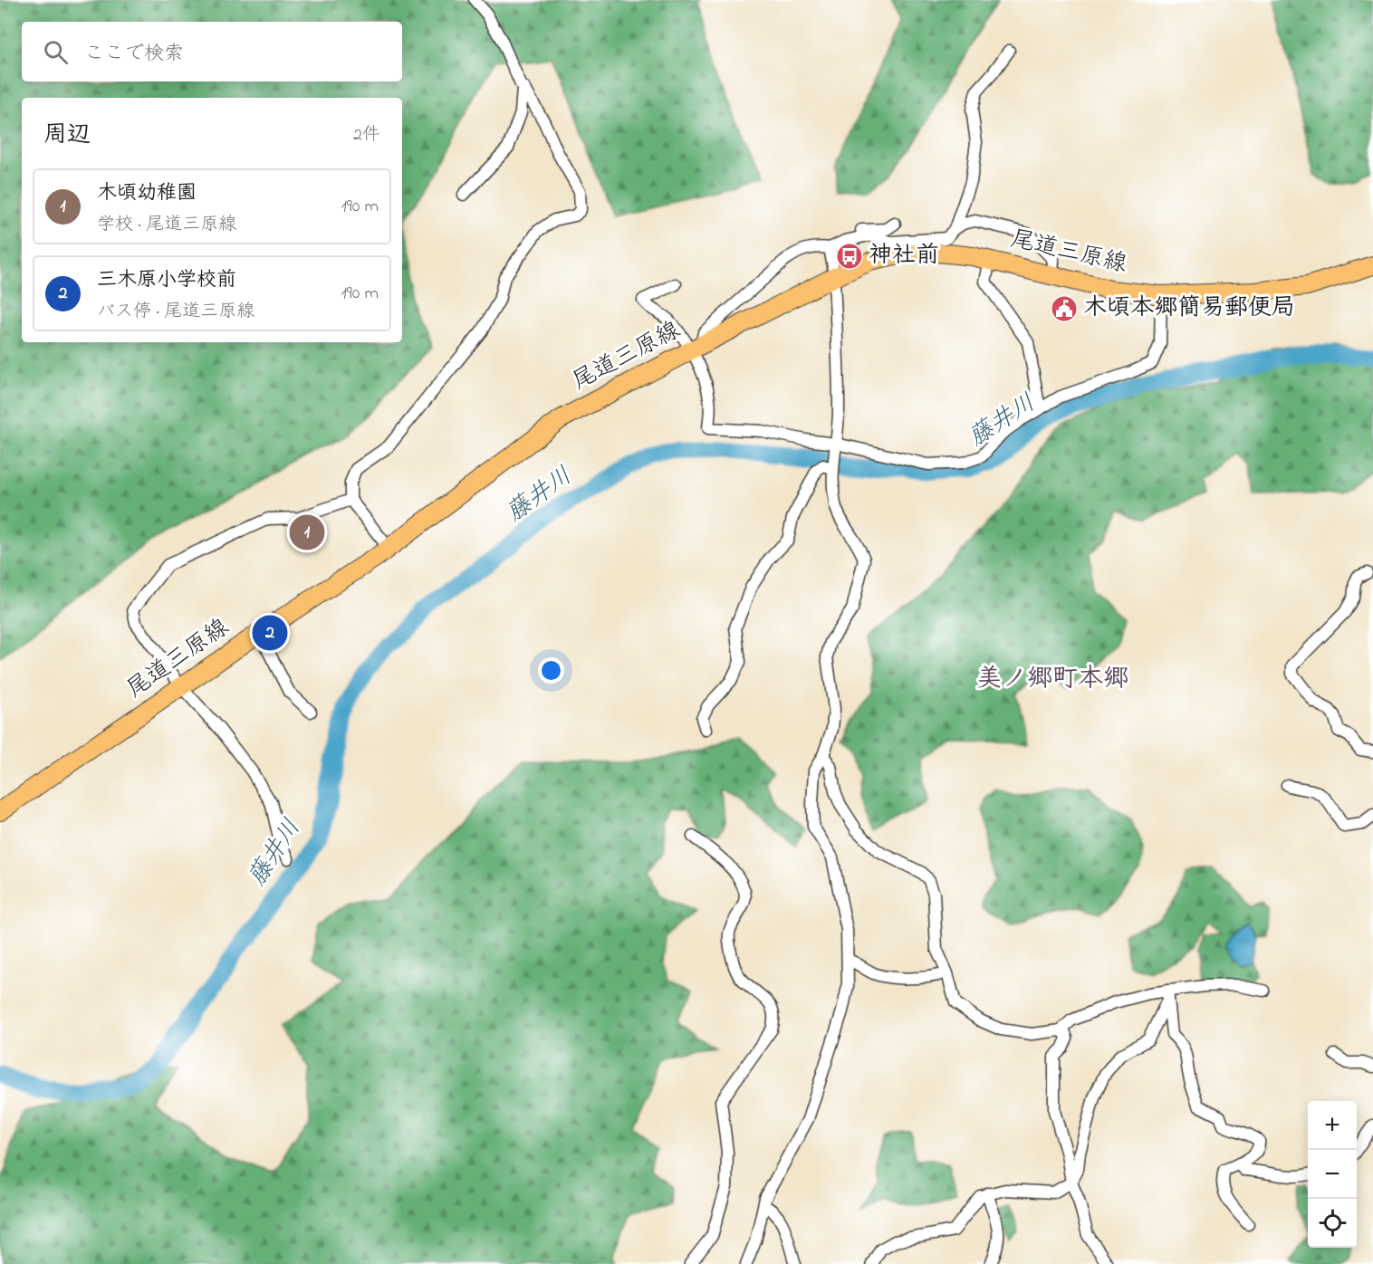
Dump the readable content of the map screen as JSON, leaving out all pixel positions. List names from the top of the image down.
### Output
{
  "streets": {
    "main road": ["尾道三原線"]
  },
  "districts": ["美ノ郷町本郷"],
  "water": ["藤井川"],
  "places": {
    "bus stop": ["神社前"],
    "public building": ["木頃本郷簡易郵便局"]
  },
  "page": {
    "search": "ここで検索",
    "heading": ["周辺", "2件"],
    "list": [
      {
        "mark": "1",
        "name": "木頃幼稚園",
        "note": "学校 · 尾道三原線",
        "value": "190 m"
      },
      {
        "mark": "2",
        "name": "三木原小学校前",
        "note": "バス停 · 尾道三原線",
        "value": "190 m"
      }
    ],
    "pins": ["1", "2"],
    "map_buttons": ["+", "−"]
  }
}
